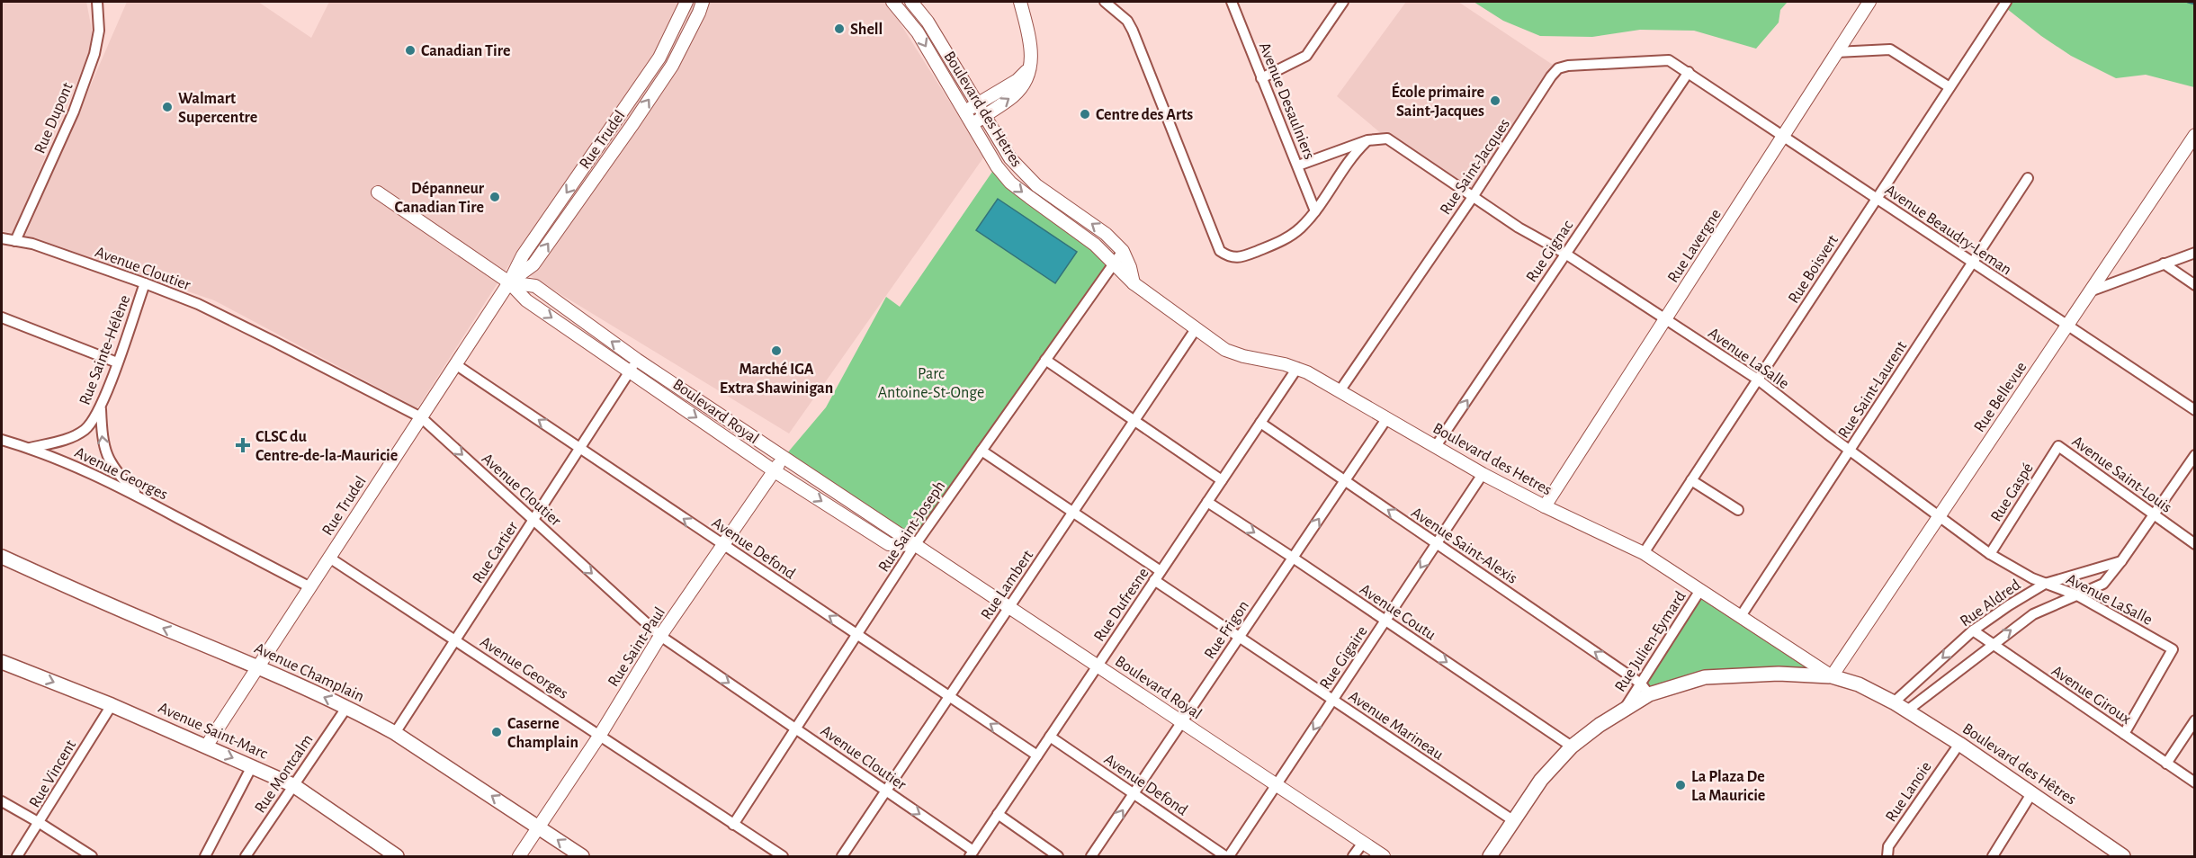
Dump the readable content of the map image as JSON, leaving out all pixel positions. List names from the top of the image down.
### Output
{
  "streets": {
    "main road": ["Avenue Champlain", "Avenue Saint-Marc", "Boulevard des Hêtres"],
    "street": [
      "Avenue Desaulniers",
      "Boulevard des Hetres",
      "Rue Dupont",
      "Rue Trudel",
      "Rue Saint-Jacques",
      "Avenue Beaudry-Leman",
      "Rue Lavergne",
      "Rue Gignac",
      "Avenue Cloutier",
      "Rue Boisvert",
      "Rue Sainte-Hélène",
      "Avenue LaSalle",
      "Rue Saint-Laurent",
      "Rue Bellevue",
      "Boulevard Royal",
      "Avenue Georges",
      "Avenue Saint-Louis",
      "Rue Gaspé",
      "Rue Saint-Joseph",
      "Avenue Saint-Alexis",
      "Avenue Defond",
      "Rue Cartier",
      "Rue Lambert",
      "Rue Aldred",
      "Rue Dufresne",
      "Avenue Coutu",
      "Rue Frigon",
      "Rue Julien-Eymard",
      "Rue Saint-Paul",
      "Rue Gigaire",
      "Avenue Giroux",
      "Avenue Marineau",
      "Rue Vincent",
      "Rue Montcalm",
      "Rue Lanoie"
    ]
  },
  "crossings": [
    ["Avenue Desaulniers", "Avenue LaSalle"],
    ["Boulevard des Hetres", "Rue Saint-Jacques"],
    ["Boulevard des Hetres", "Rue Lavergne"],
    ["Boulevard des Hetres", "Rue Gignac"],
    ["Boulevard des Hetres", "Rue Boisvert"],
    ["Boulevard des Hetres", "Rue Saint-Laurent"],
    ["Boulevard des Hetres", "Rue Bellevue"],
    ["Boulevard des Hetres", "Rue Saint-Joseph"],
    ["Boulevard des Hetres", "Rue Lambert"],
    ["Boulevard des Hetres", "Rue Dufresne"],
    ["Boulevard des Hetres", "Rue Frigon"],
    ["Boulevard des Hetres", "Rue Julien-Eymard"],
    ["Boulevard des Hetres", "Rue Gigaire"],
    ["Boulevard des Hetres", "Boulevard des Hêtres"],
    ["Rue Dupont", "Avenue Cloutier"],
    ["Rue Trudel", "Avenue Cloutier"],
    ["Rue Trudel", "Boulevard Royal"],
    ["Rue Trudel", "Avenue Georges"],
    ["Rue Trudel", "Avenue Defond"],
    ["Rue Trudel", "Avenue Champlain"],
    ["Rue Trudel", "Avenue Saint-Marc"],
    ["Rue Saint-Jacques", "Avenue Beaudry-Leman"],
    ["Rue Saint-Jacques", "Rue Gignac"],
    ["Rue Saint-Jacques", "Avenue LaSalle"],
    ["Avenue Beaudry-Leman", "Rue Lavergne"],
    ["Avenue Beaudry-Leman", "Rue Gignac"],
    ["Avenue Beaudry-Leman", "Rue Boisvert"],
    ["Avenue Beaudry-Leman", "Rue Saint-Laurent"],
    ["Avenue Beaudry-Leman", "Rue Bellevue"],
    ["Rue Lavergne", "Avenue LaSalle"],
    ["Rue Gignac", "Avenue LaSalle"],
    ["Avenue Cloutier", "Rue Sainte-Hélène"],
    ["Avenue Cloutier", "Rue Saint-Joseph"],
    ["Avenue Cloutier", "Rue Cartier"],
    ["Avenue Cloutier", "Rue Lambert"],
    ["Avenue Cloutier", "Rue Dufresne"],
    ["Avenue Cloutier", "Rue Saint-Paul"],
    ["Rue Boisvert", "Avenue LaSalle"],
    ["Rue Sainte-Hélène", "Avenue Georges"],
    ["Avenue LaSalle", "Rue Saint-Laurent"],
    ["Avenue LaSalle", "Rue Bellevue"],
    ["Avenue LaSalle", "Rue Gaspé"],
    ["Avenue LaSalle", "Rue Aldred"],
    ["Avenue LaSalle", "Avenue Giroux"],
    ["Rue Bellevue", "Boulevard des Hêtres"],
    ["Boulevard Royal", "Rue Saint-Joseph"],
    ["Boulevard Royal", "Rue Cartier"],
    ["Boulevard Royal", "Rue Lambert"],
    ["Boulevard Royal", "Rue Dufresne"],
    ["Boulevard Royal", "Rue Frigon"],
    ["Boulevard Royal", "Rue Saint-Paul"],
    ["Boulevard Royal", "Rue Gigaire"],
    ["Avenue Georges", "Rue Saint-Joseph"],
    ["Avenue Georges", "Rue Cartier"],
    ["Avenue Georges", "Rue Saint-Paul"],
    ["Avenue Saint-Louis", "Rue Gaspé"],
    ["Rue Saint-Joseph", "Avenue Defond"],
    ["Avenue Saint-Alexis", "Rue Dufresne"],
    ["Avenue Saint-Alexis", "Rue Frigon"],
    ["Avenue Saint-Alexis", "Rue Julien-Eymard"],
    ["Avenue Saint-Alexis", "Rue Gigaire"],
    ["Avenue Saint-Alexis", "Boulevard des Hêtres"],
    ["Avenue Defond", "Rue Cartier"],
    ["Avenue Defond", "Rue Lambert"],
    ["Avenue Defond", "Rue Dufresne"],
    ["Avenue Defond", "Rue Frigon"],
    ["Avenue Defond", "Rue Saint-Paul"],
    ["Avenue Defond", "Rue Gigaire"],
    ["Rue Cartier", "Avenue Champlain"],
    ["Rue Aldred", "Avenue Giroux"],
    ["Rue Aldred", "Boulevard des Hêtres"],
    ["Rue Dufresne", "Avenue Coutu"],
    ["Rue Dufresne", "Avenue Marineau"],
    ["Avenue Coutu", "Rue Frigon"],
    ["Avenue Coutu", "Rue Gigaire"],
    ["Avenue Coutu", "Boulevard des Hêtres"],
    ["Rue Frigon", "Avenue Marineau"],
    ["Rue Julien-Eymard", "Boulevard des Hêtres"],
    ["Rue Saint-Paul", "Avenue Champlain"],
    ["Rue Gigaire", "Avenue Marineau"],
    ["Avenue Champlain", "Rue Montcalm"],
    ["Avenue Marineau", "Boulevard des Hêtres"],
    ["Avenue Saint-Marc", "Rue Vincent"],
    ["Avenue Saint-Marc", "Rue Montcalm"],
    ["Boulevard des Hêtres", "Rue Lanoie"]
  ],
  "one_way": [
    "Rue Gignac",
    "Avenue Cloutier",
    "Avenue Saint-Alexis",
    "Avenue Defond",
    "Avenue Coutu",
    "Rue Gigaire",
    "Avenue Champlain",
    "Avenue Saint-Marc"
  ],
  "parks": ["Parc Antoine-St-Onge"],
  "places": {
    "other": [
      "Shell",
      "Canadian Tire",
      "École primaire Saint-Jacques",
      "Walmart Supercentre",
      "Centre des Arts",
      "Dépanneur Canadian Tire",
      "Marché IGA Extra Shawinigan",
      "Caserne Champlain",
      "La Plaza De La Mauricie"
    ],
    "health": ["CLSC du Centre-de-la-Mauricie"]
  }
}
